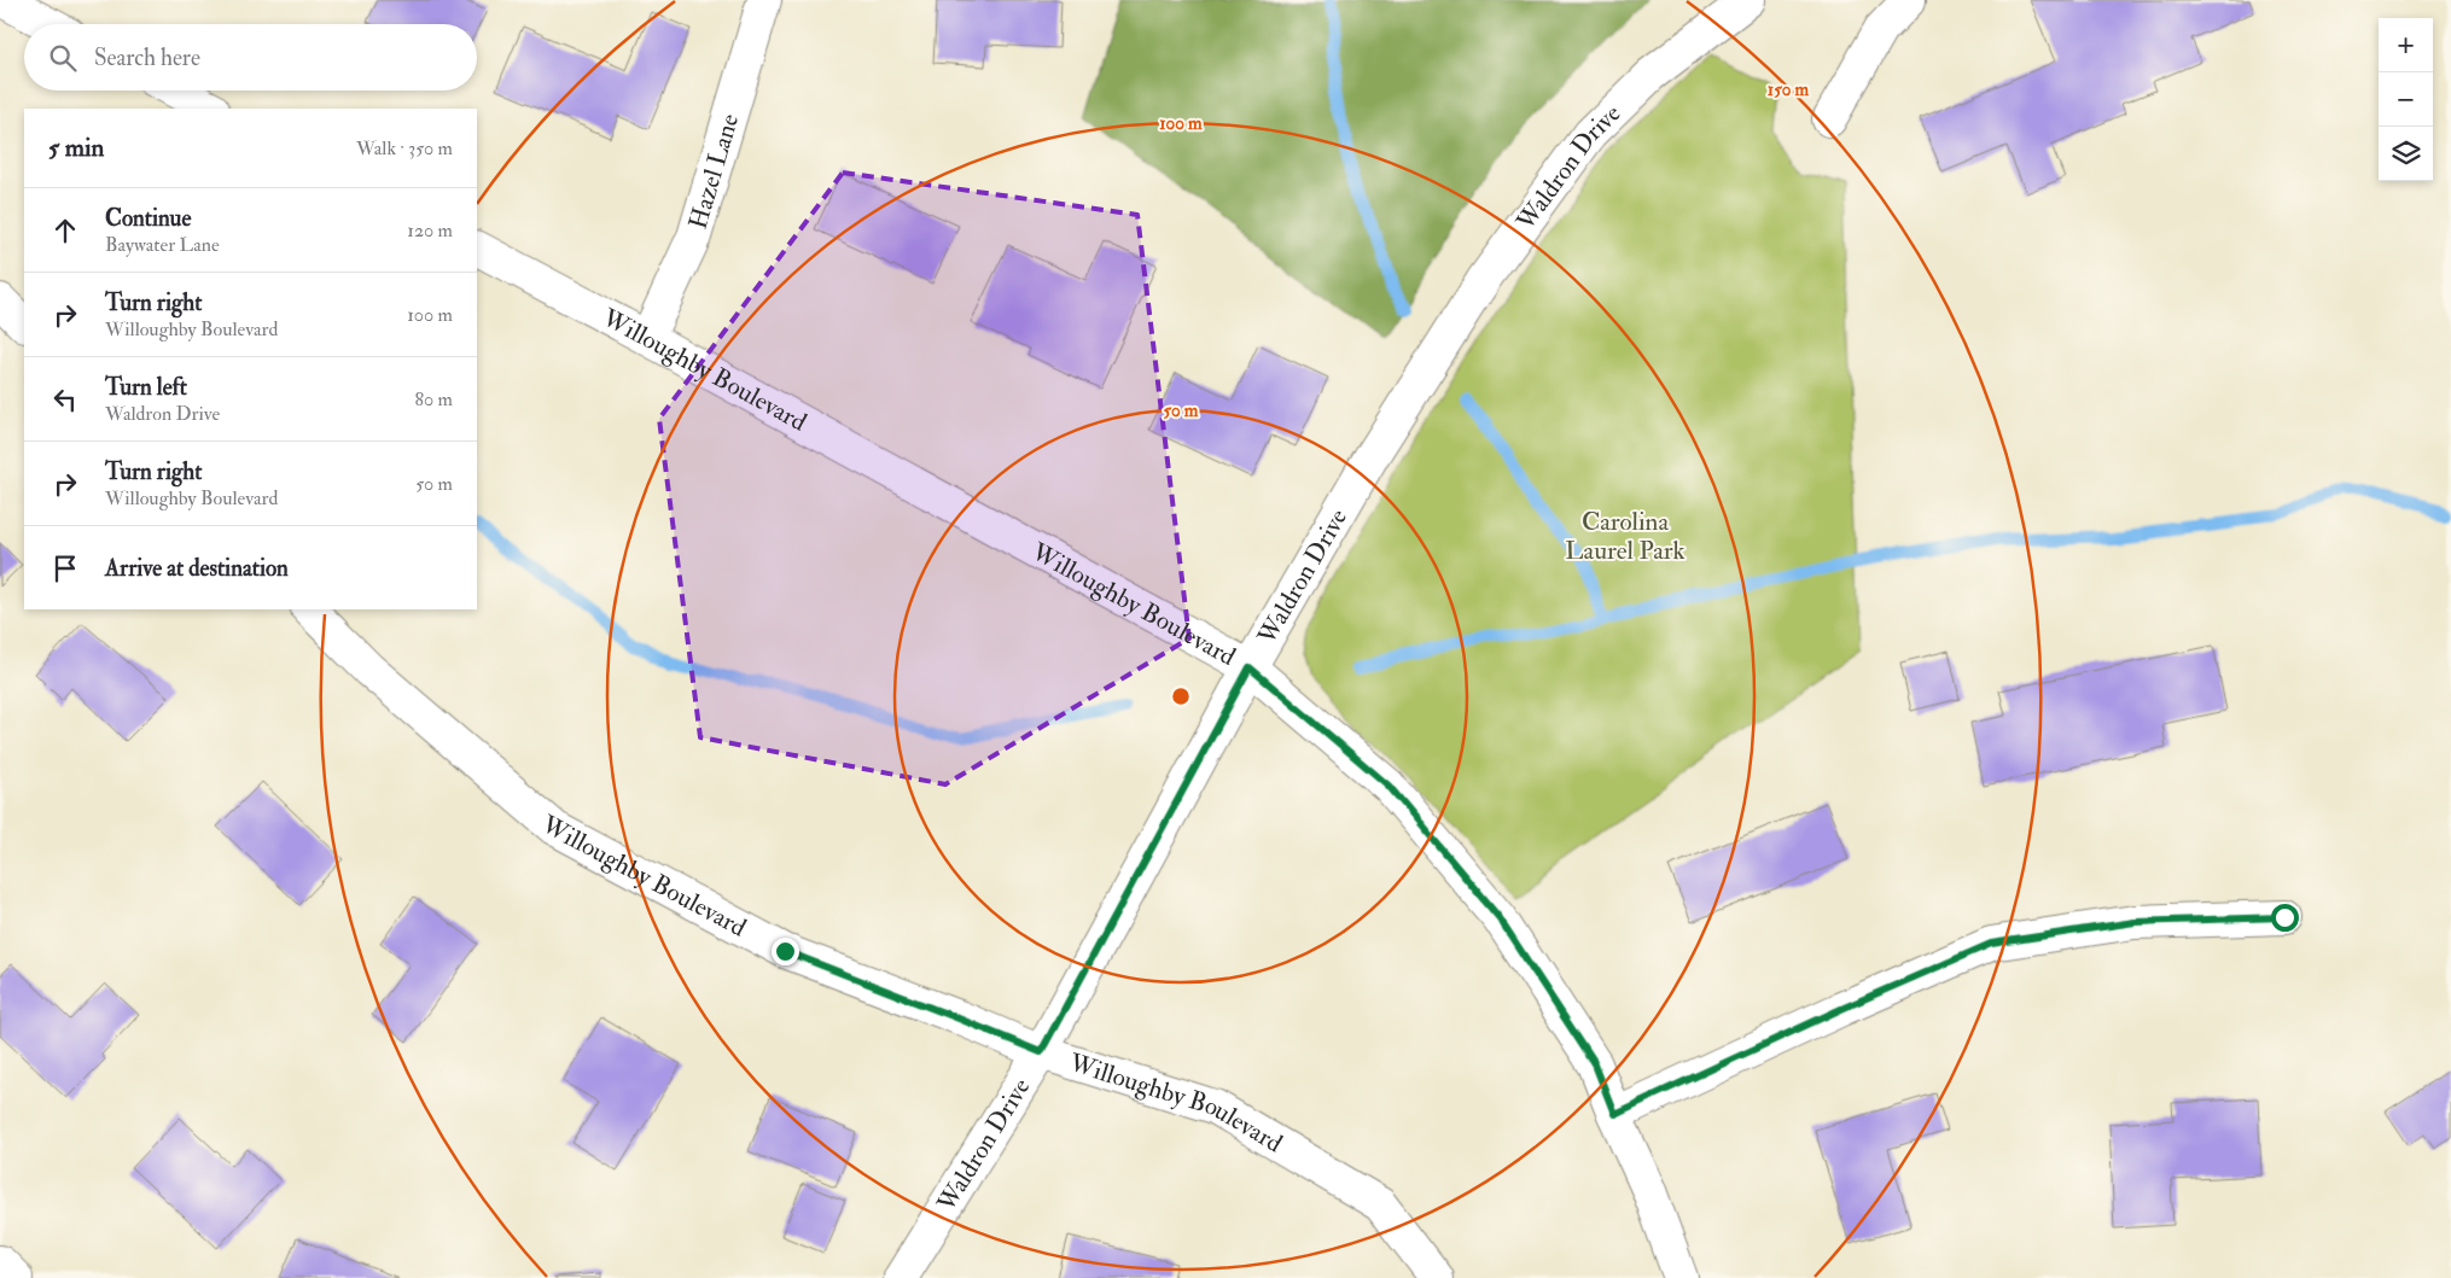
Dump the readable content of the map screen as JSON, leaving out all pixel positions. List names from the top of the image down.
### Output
{
  "streets": {
    "street": ["Waldron Drive", "Hazel Lane", "Willoughby Boulevard"]
  },
  "crossings": [
    ["Waldron Drive", "Willoughby Boulevard"],
    ["Hazel Lane", "Willoughby Boulevard"]
  ],
  "parks": ["Carolina Laurel Park"],
  "page": {
    "map_buttons": ["+", "−"],
    "search": "Search here",
    "heading": ["5 min", "Walk · 350 m"],
    "list": [
      ["Continue", "Baywater Lane", "120 m"],
      ["Turn right", "Willoughby Boulevard", "100 m"],
      ["Turn left", "Waldron Drive", "80 m"],
      ["Turn right", "Willoughby Boulevard", "50 m"],
      "Arrive at destination"
    ]
  },
  "rings": ["150 m", "100 m", "50 m"]
}
